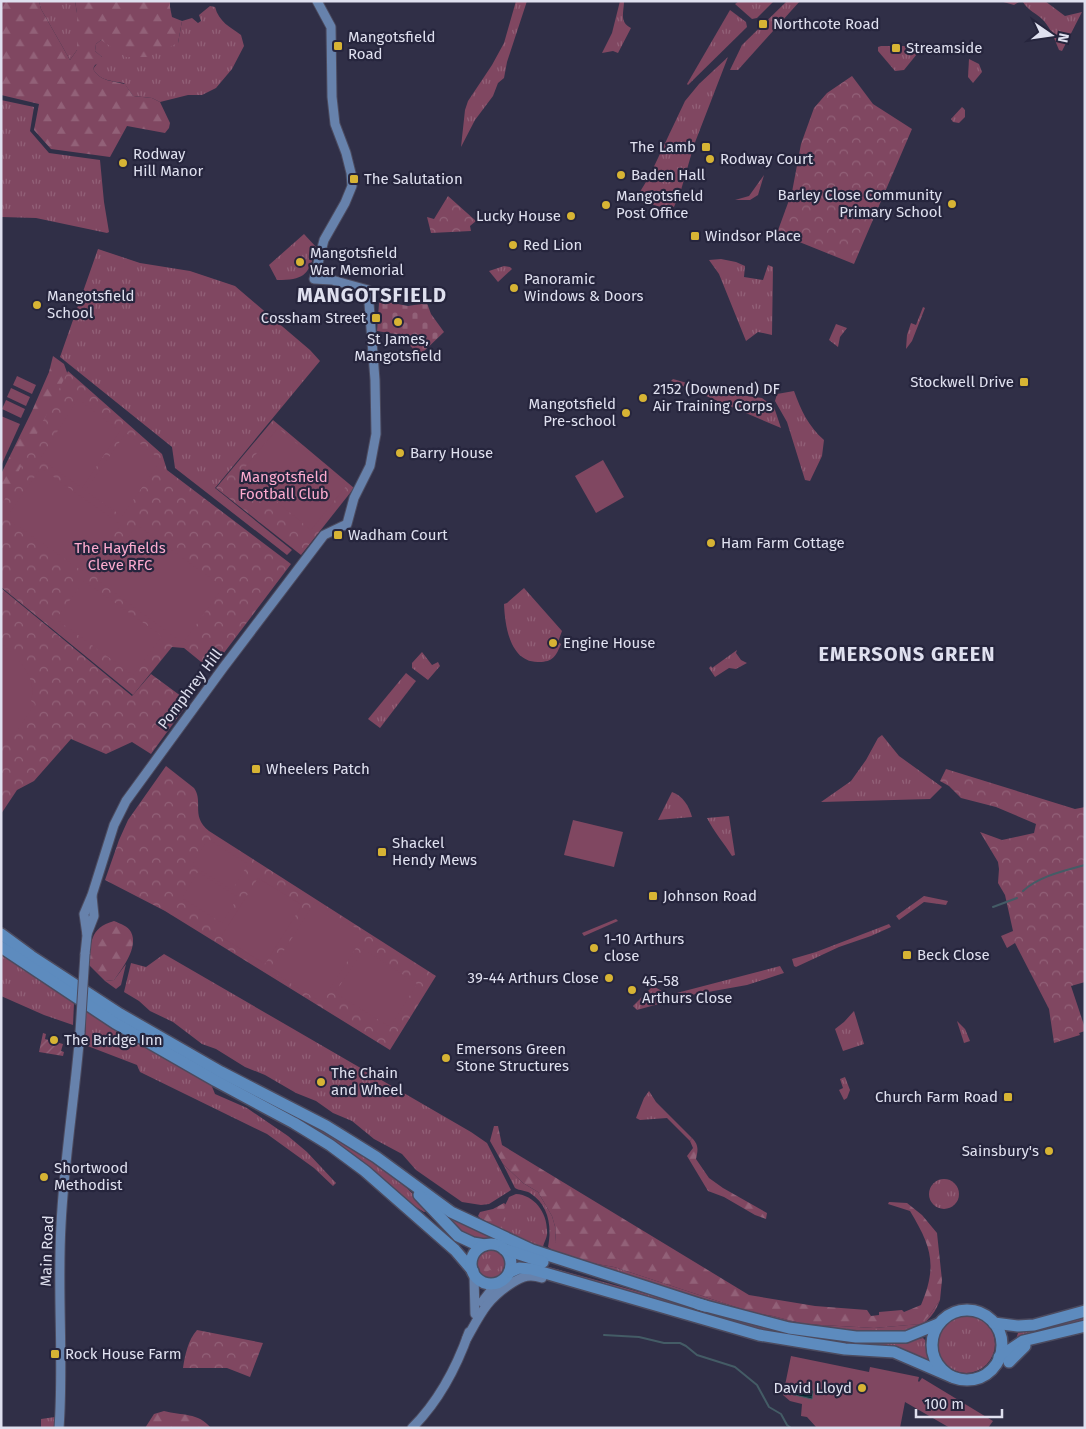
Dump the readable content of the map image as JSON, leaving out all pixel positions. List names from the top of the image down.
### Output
{
  "streets": {
    "main road": ["Pomphrey Hill", "Main Road"]
  },
  "crossings": [
    ["Pomphrey Hill", "Main Road"]
  ],
  "districts": ["MANGOTSFIELD", "EMERSONS GREEN"],
  "parks": ["Mangotsfield Football Club", "The Hayfields Cleve RFC"],
  "places": {
    "transit": [
      "Northcote Road",
      "Mangotsfield Road",
      "Streamside",
      "The Lamb",
      "The Salutation",
      "Windsor Place",
      "Cossham Street",
      "Stockwell Drive",
      "Wadham Court",
      "Wheelers Patch",
      "Shackel Hendy Mews",
      "Johnson Road",
      "Beck Close",
      "Church Farm Road",
      "Rock House Farm"
    ],
    "other": [
      "Rodway Court",
      "Rodway Hill Manor",
      "Baden Hall",
      "Barley Close Community Primary School",
      "Mangotsfield Post Office",
      "Lucky House",
      "Red Lion",
      "Mangotsfield War Memorial",
      "Panoramic Windows & Doors",
      "Mangotsfield School",
      "St James, Mangotsfield",
      "2152 (Downend) DF Air Training Corps",
      "Mangotsfield Pre-school",
      "Barry House",
      "Ham Farm Cottage",
      "Engine House",
      "1-10 Arthurs close",
      "39-44 Arthurs Close",
      "45-58 Arthurs Close",
      "The Bridge Inn",
      "Emersons Green Stone Structures",
      "The Chain and Wheel",
      "Sainsbury's",
      "Shortwood Methodist",
      "David Lloyd"
    ]
  },
  "scale_bar": "100 m",
  "north": "right"
}
